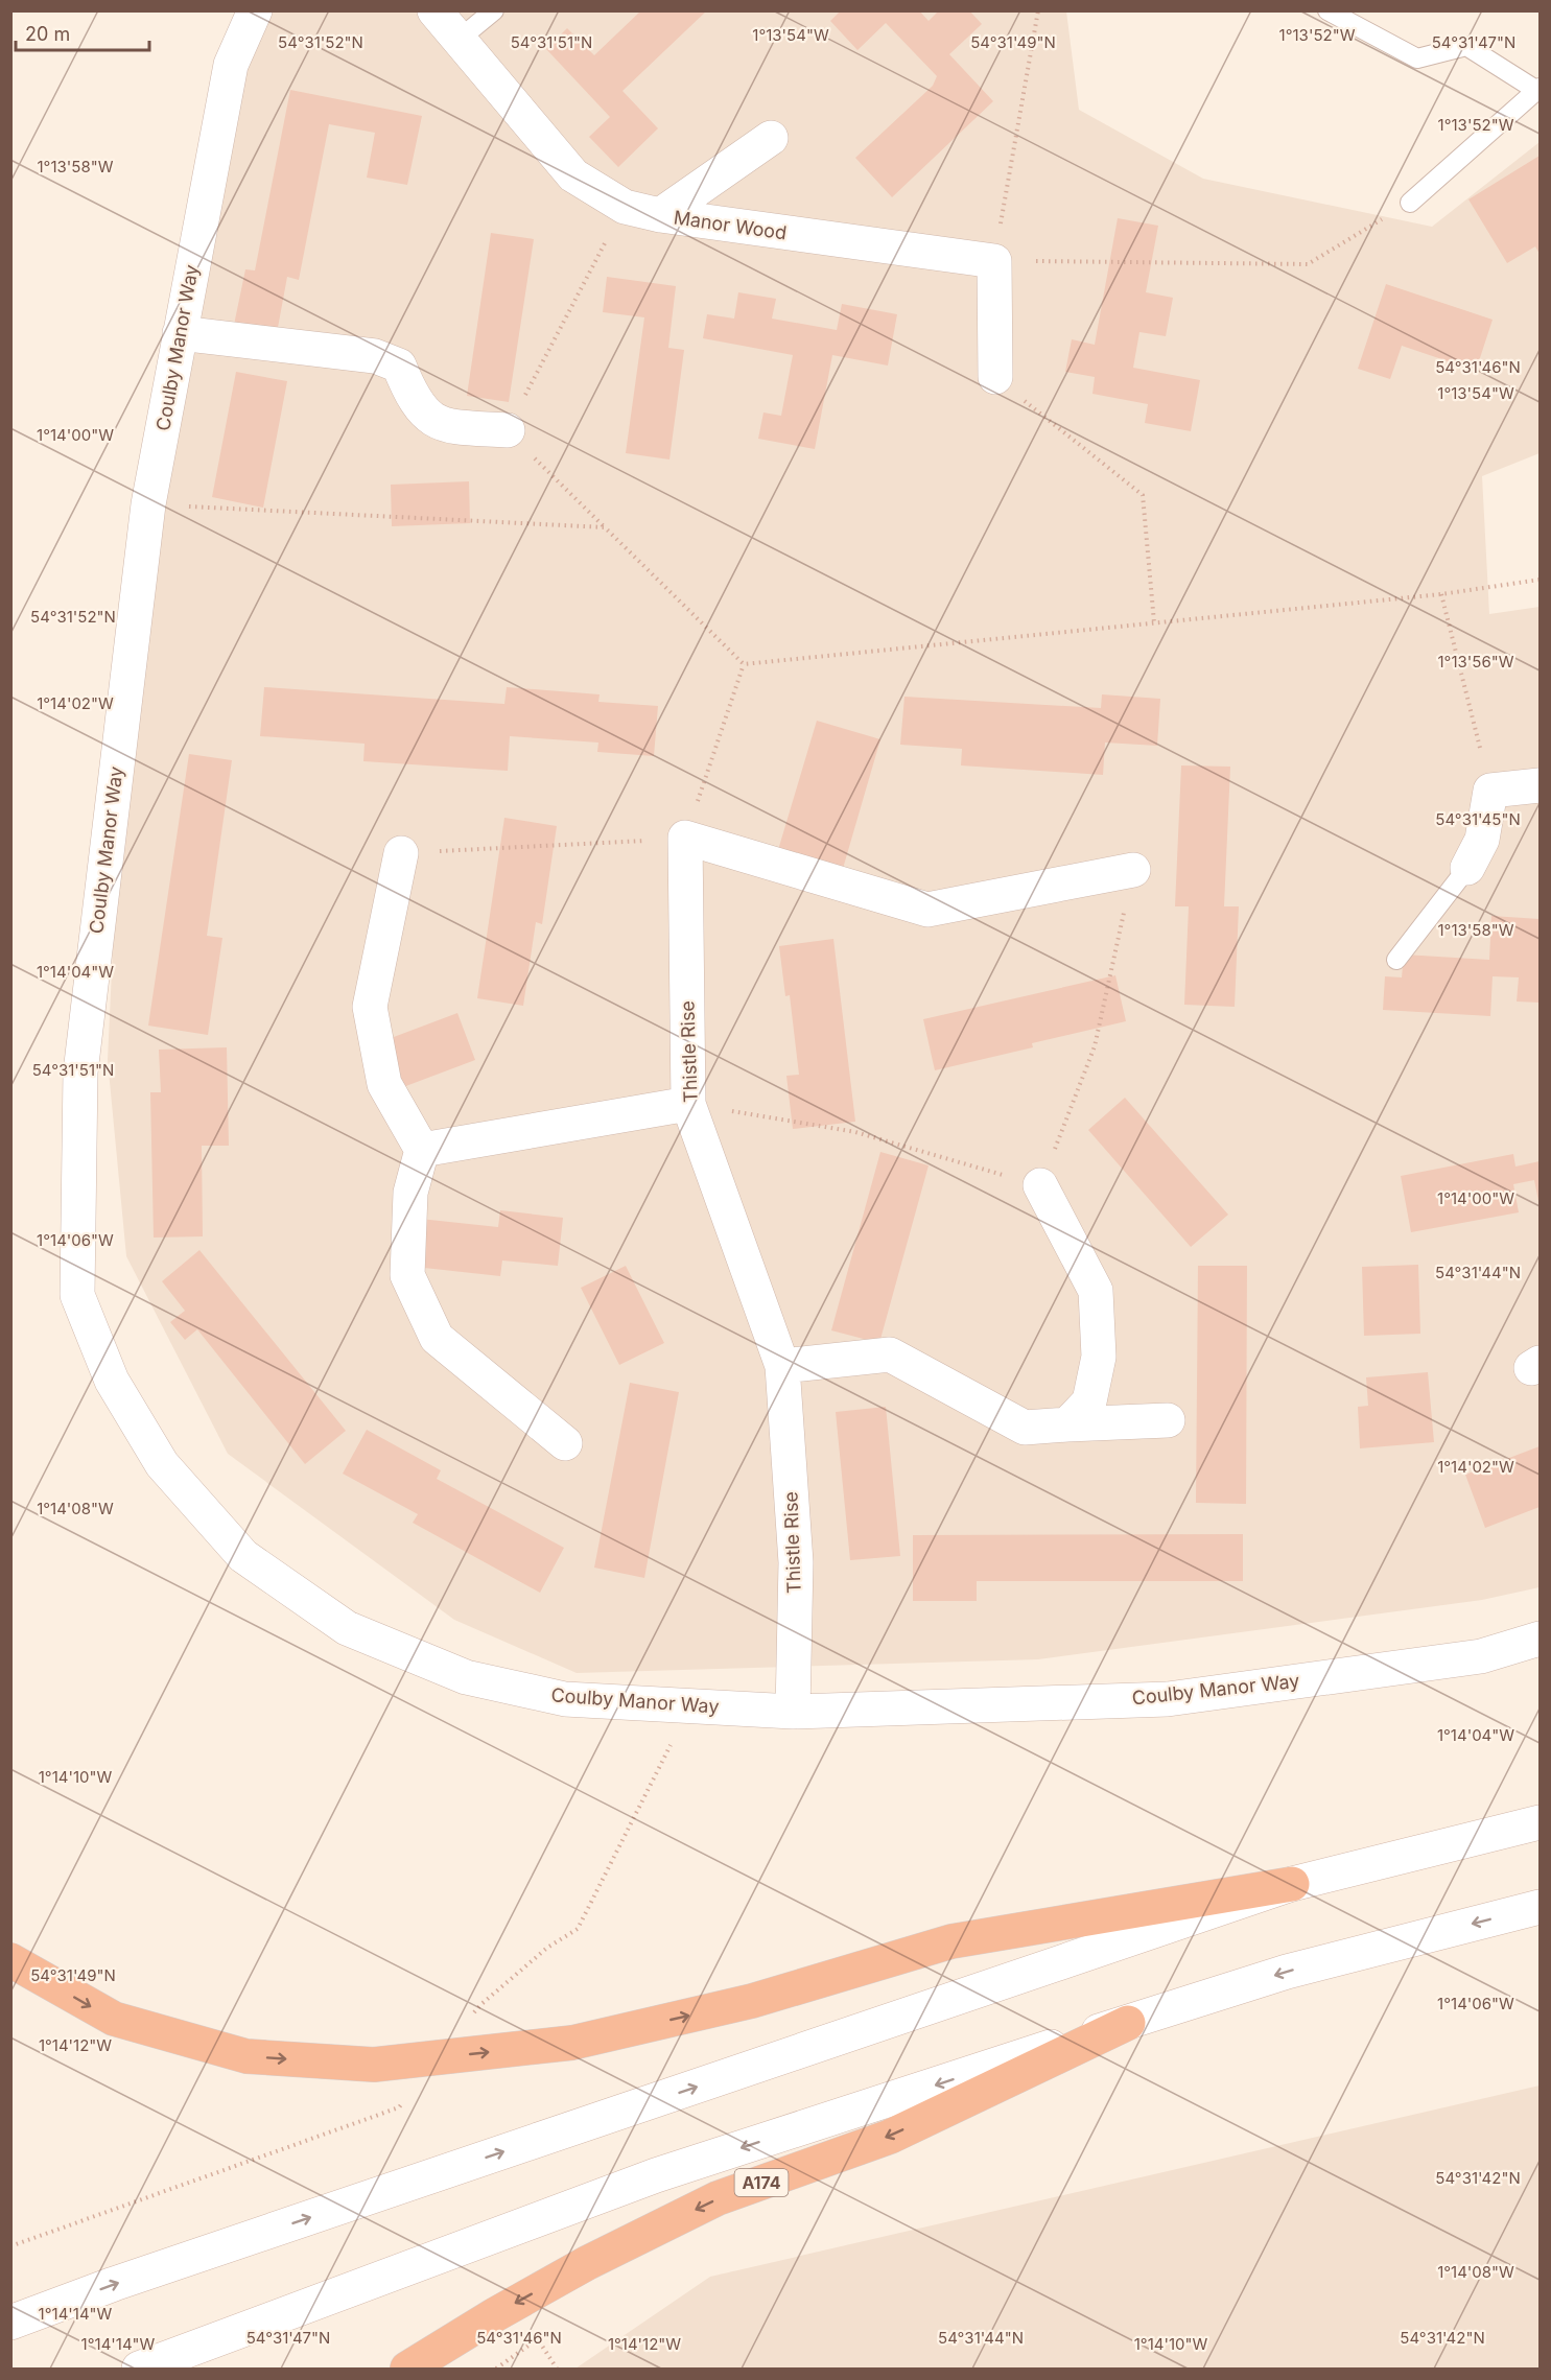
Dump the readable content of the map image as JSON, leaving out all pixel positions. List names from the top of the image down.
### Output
{
  "streets": {
    "highway": ["A174"],
    "street": ["Manor Wood", "Coulby Manor Way", "Thistle Rise"]
  },
  "crossings": [
    ["Coulby Manor Way", "Thistle Rise"]
  ],
  "scale_bar": "20 m",
  "coordinates": [
    "1°13'54\"W",
    "1°13'52\"W",
    "54°31'52\"N",
    "54°31'51\"N",
    "54°31'49\"N",
    "54°31'47\"N",
    "1°13'58\"W",
    "54°31'46\"N",
    "1°14'00\"W",
    "1°13'56\"W",
    "1°14'02\"W",
    "54°31'45\"N",
    "1°14'04\"W",
    "1°14'06\"W",
    "54°31'44\"N",
    "1°14'08\"W",
    "1°14'10\"W",
    "1°14'12\"W",
    "54°31'42\"N",
    "1°14'14\"W"
  ]
}
